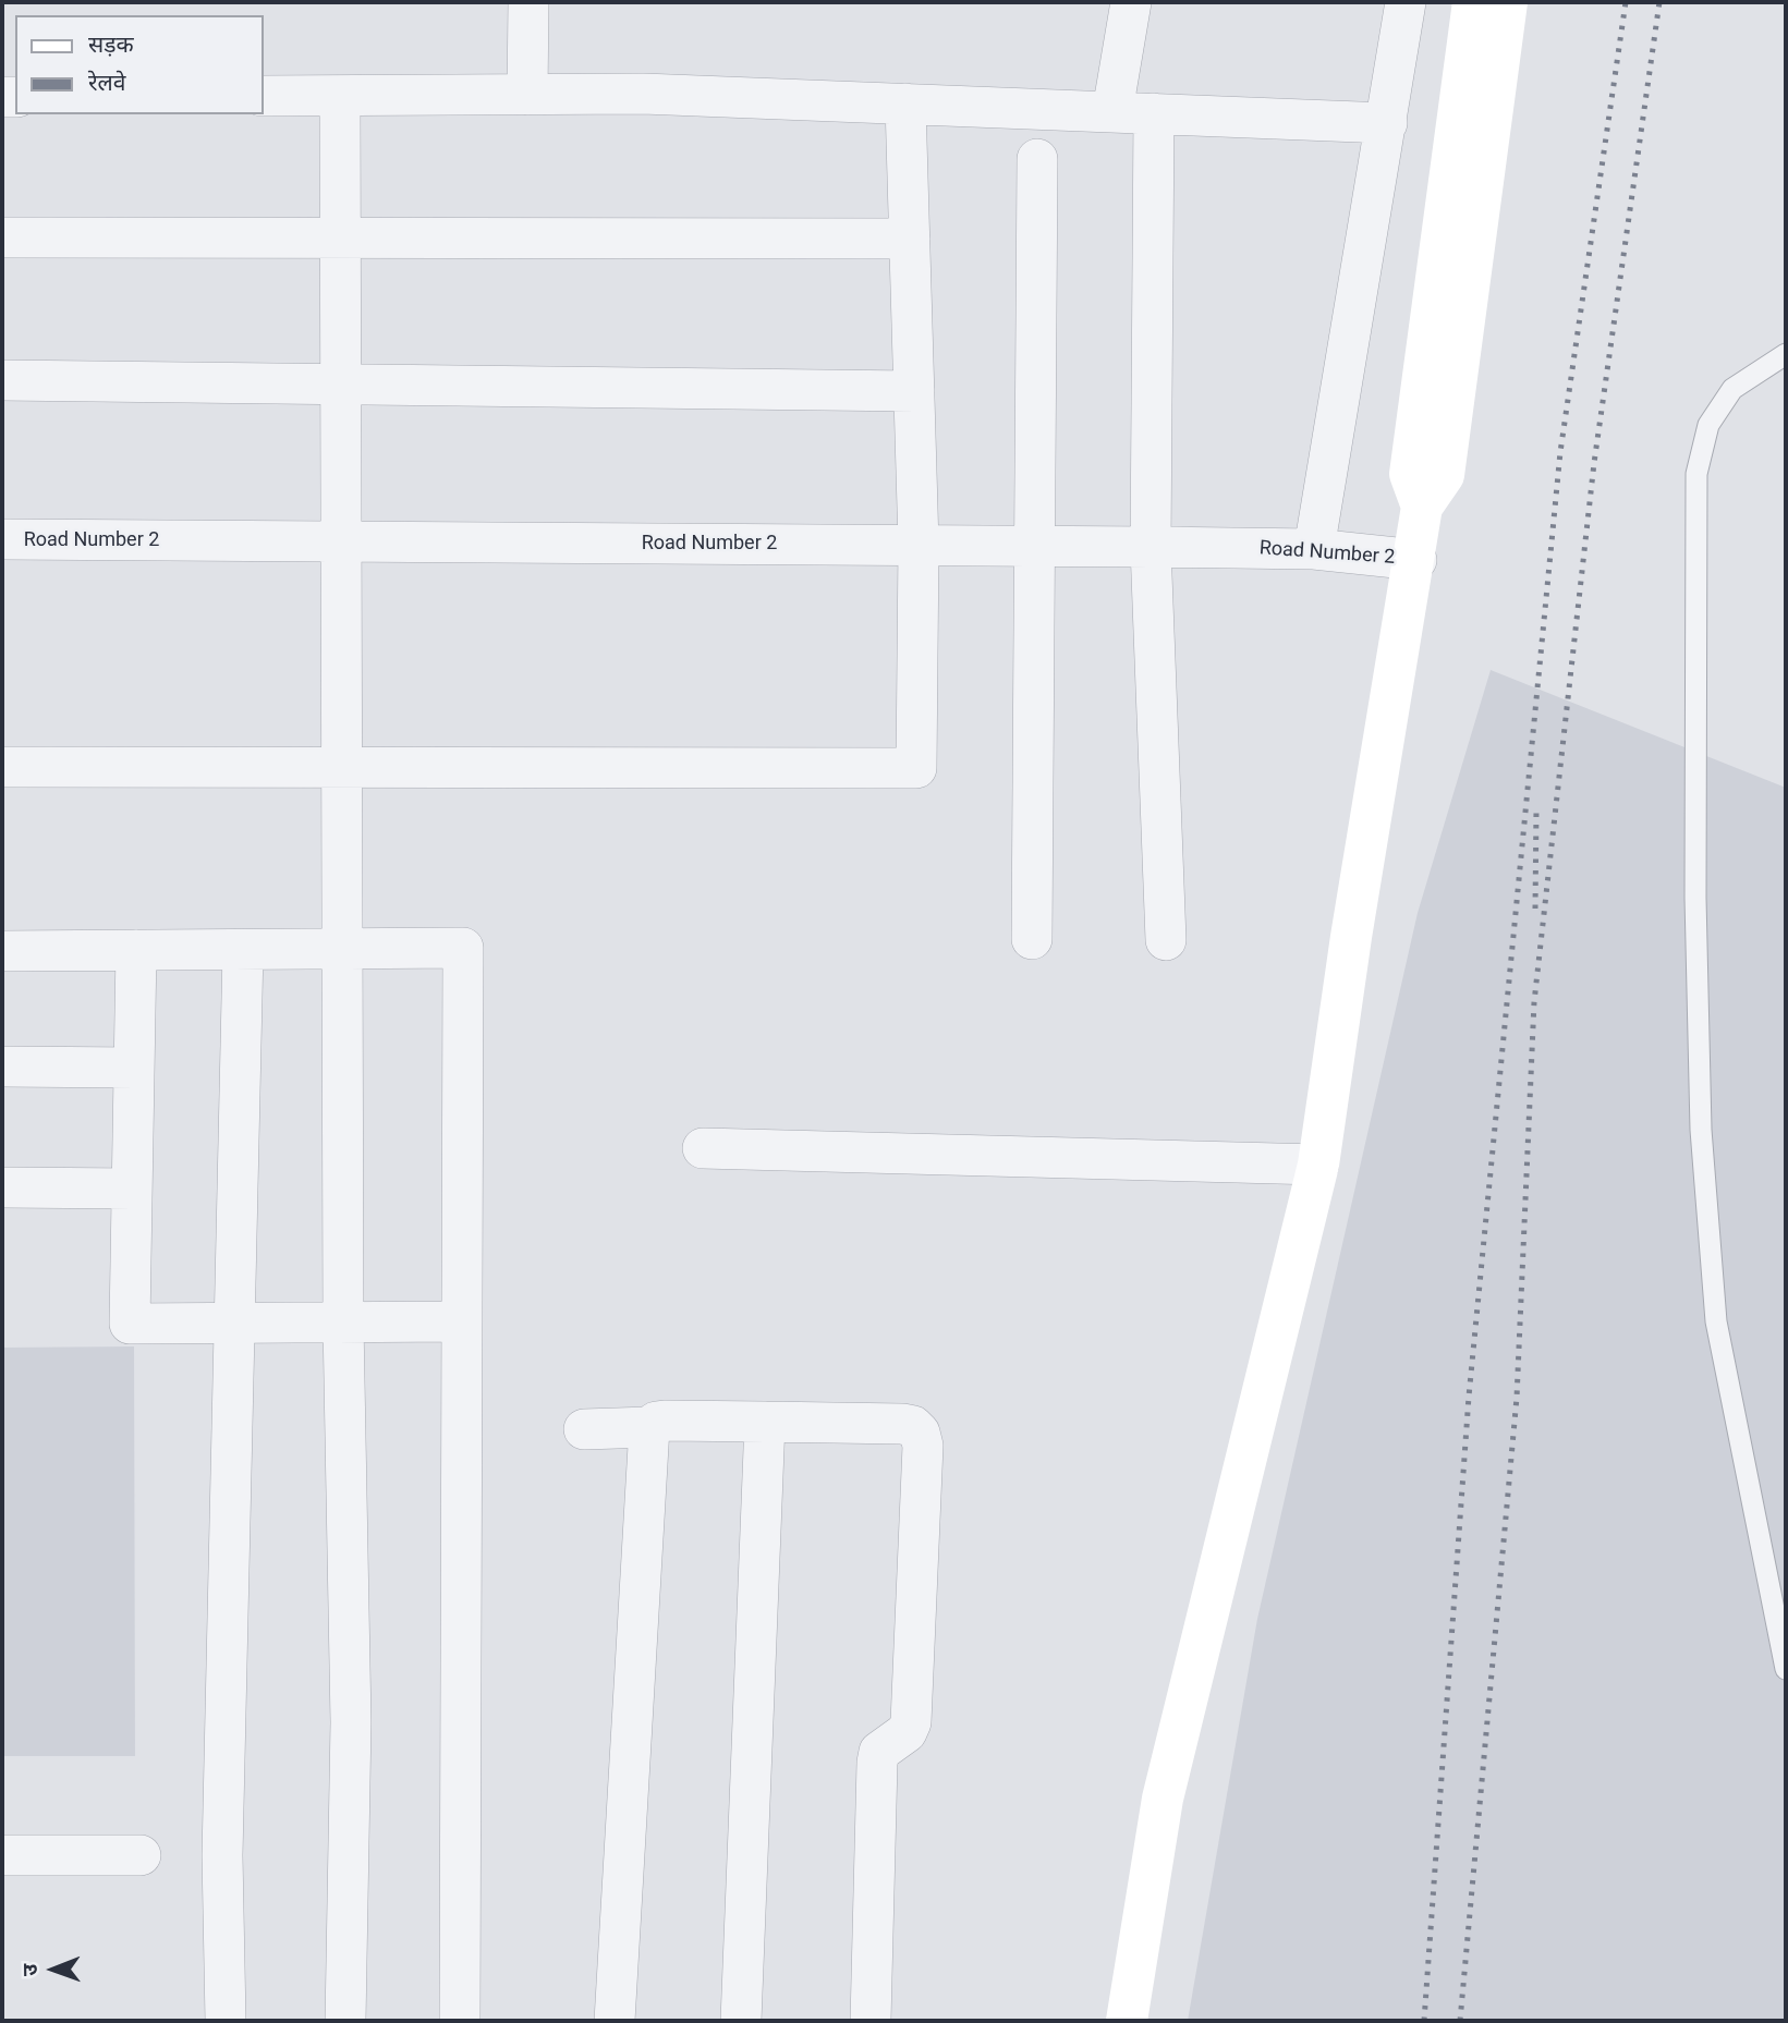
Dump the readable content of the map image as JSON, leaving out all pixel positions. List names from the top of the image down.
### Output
{
  "streets": {
    "street": ["Road Number 2"]
  },
  "legend": ["सड़क", "रेलवे"],
  "north": "left"
}
